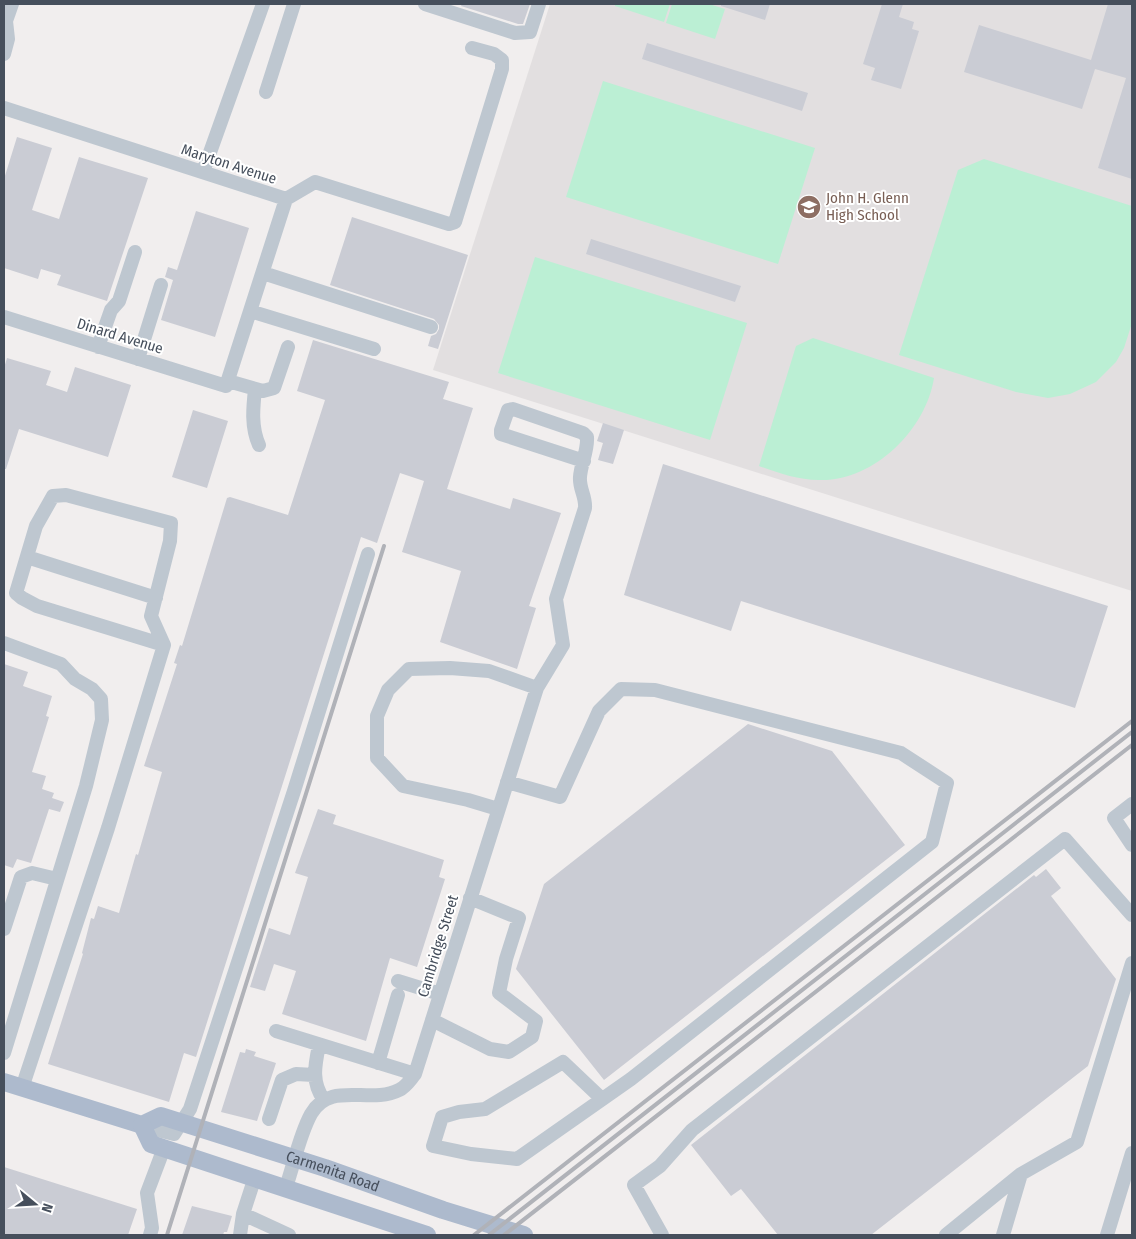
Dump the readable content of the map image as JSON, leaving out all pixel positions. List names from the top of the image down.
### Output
{
  "streets": {
    "main road": ["Carmenita Road"],
    "street": ["Maryton Avenue", "Dinard Avenue", "Cambridge Street"]
  },
  "crossings": [
    ["Maryton Avenue", "Dinard Avenue"]
  ],
  "places": {
    "school or university": ["John H. Glenn High School"]
  },
  "north": "right"
}
